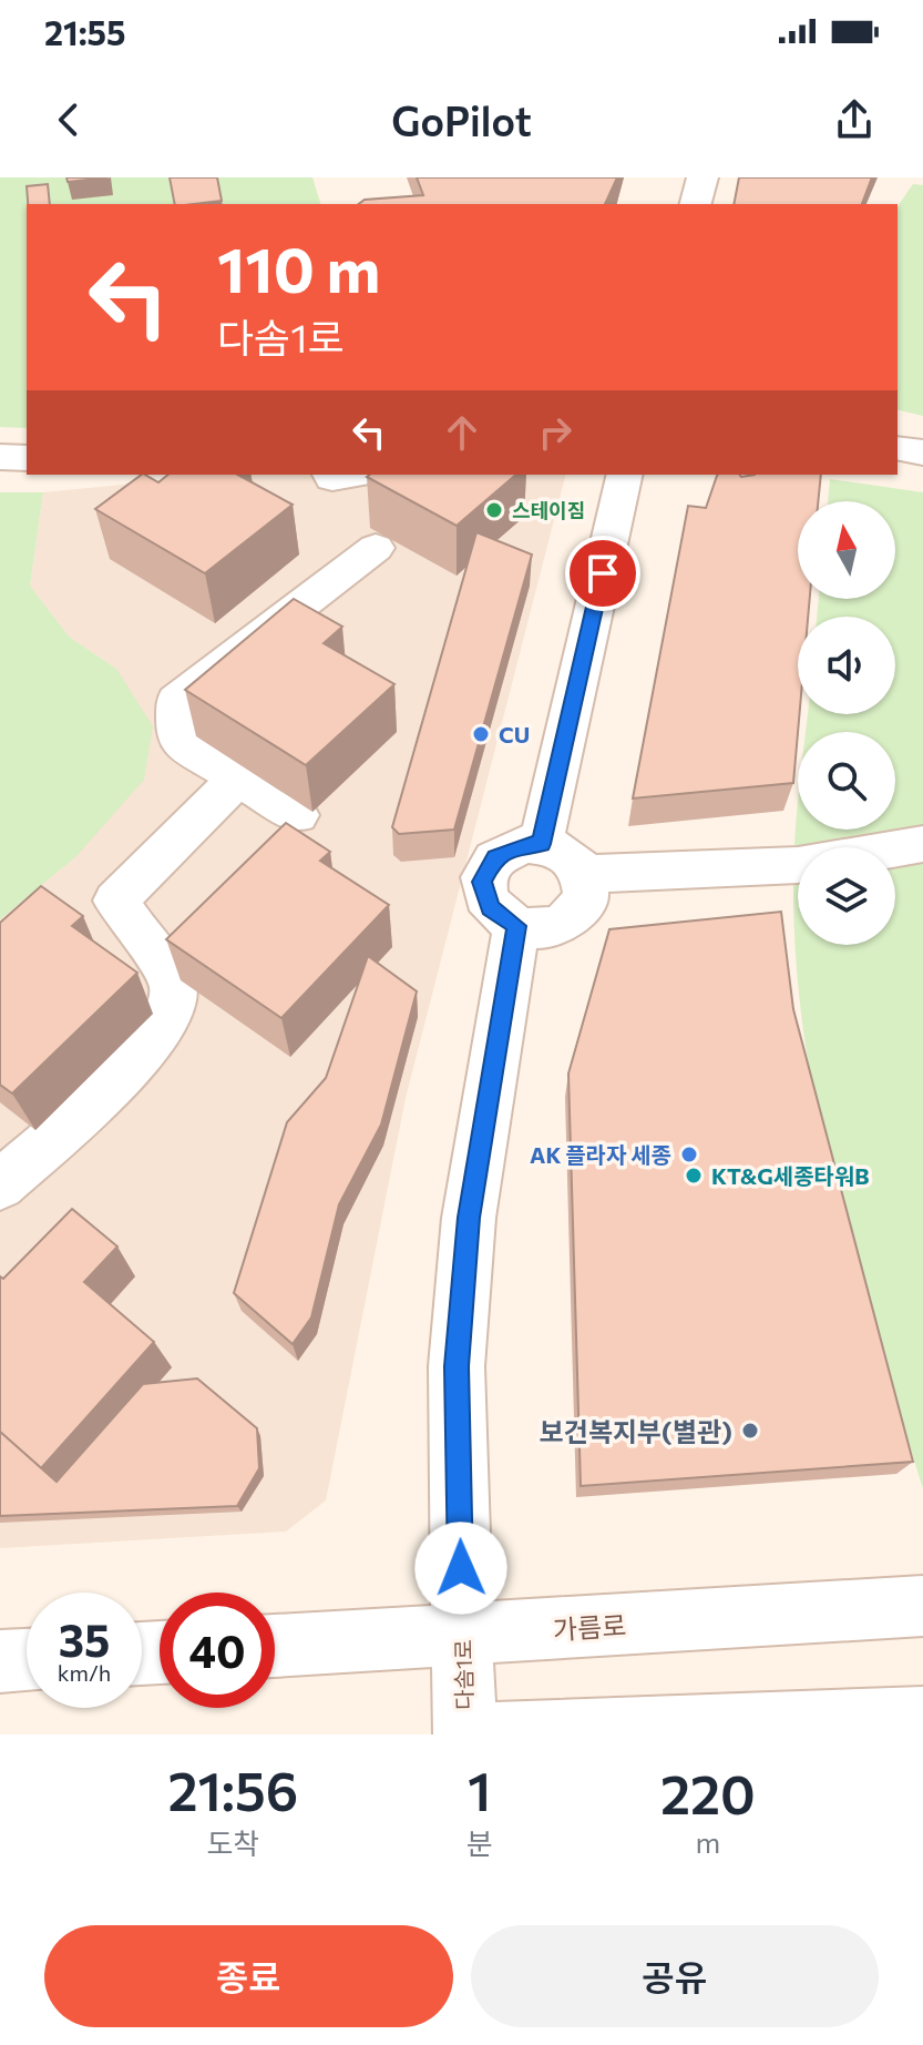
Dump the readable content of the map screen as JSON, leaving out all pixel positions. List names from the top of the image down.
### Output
{
  "streets": {
    "street": ["가름로", "다솜1로"]
  },
  "crossings": [
    ["가름로", "다솜1로"]
  ],
  "places": [
    "스테이짐",
    "CU",
    "AK 플라자 세종",
    "KT&G세종타워B",
    "보건복지부(별관)"
  ],
  "north": "top",
  "page": {
    "status": "21:55",
    "header": "GoPilot",
    "turn": ["110 m", "다솜1로"],
    "speed": "35 km/h",
    "limit": "40",
    "eta": [
      "21:56",
      "도착",
      "1",
      "분",
      "220",
      "m"
    ],
    "buttons": ["종료", "공유"]
  }
}
